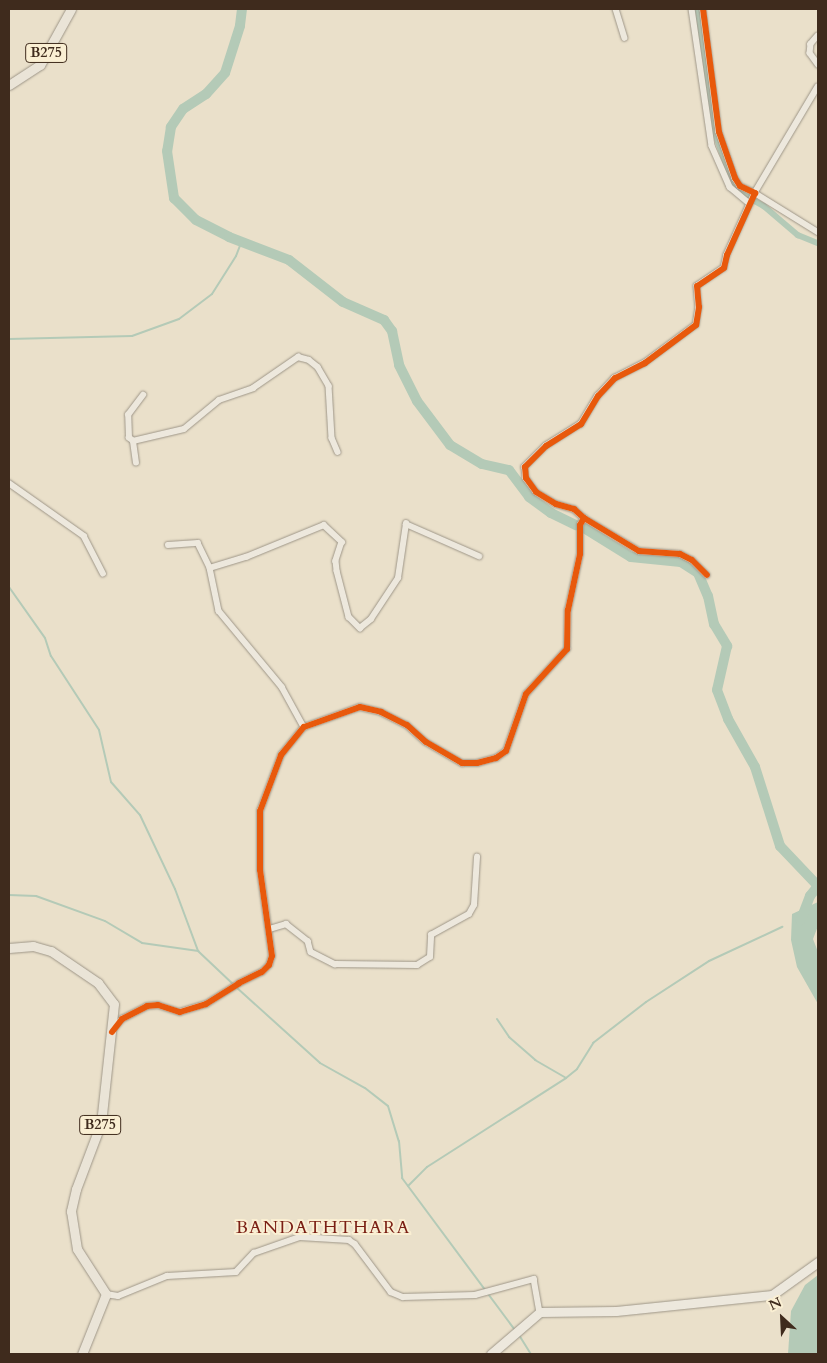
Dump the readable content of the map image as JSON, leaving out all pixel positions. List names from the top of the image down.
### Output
{
  "streets": {
    "main road": ["B275"]
  },
  "districts": ["BANDATHTHARA"],
  "north": "top left"
}
